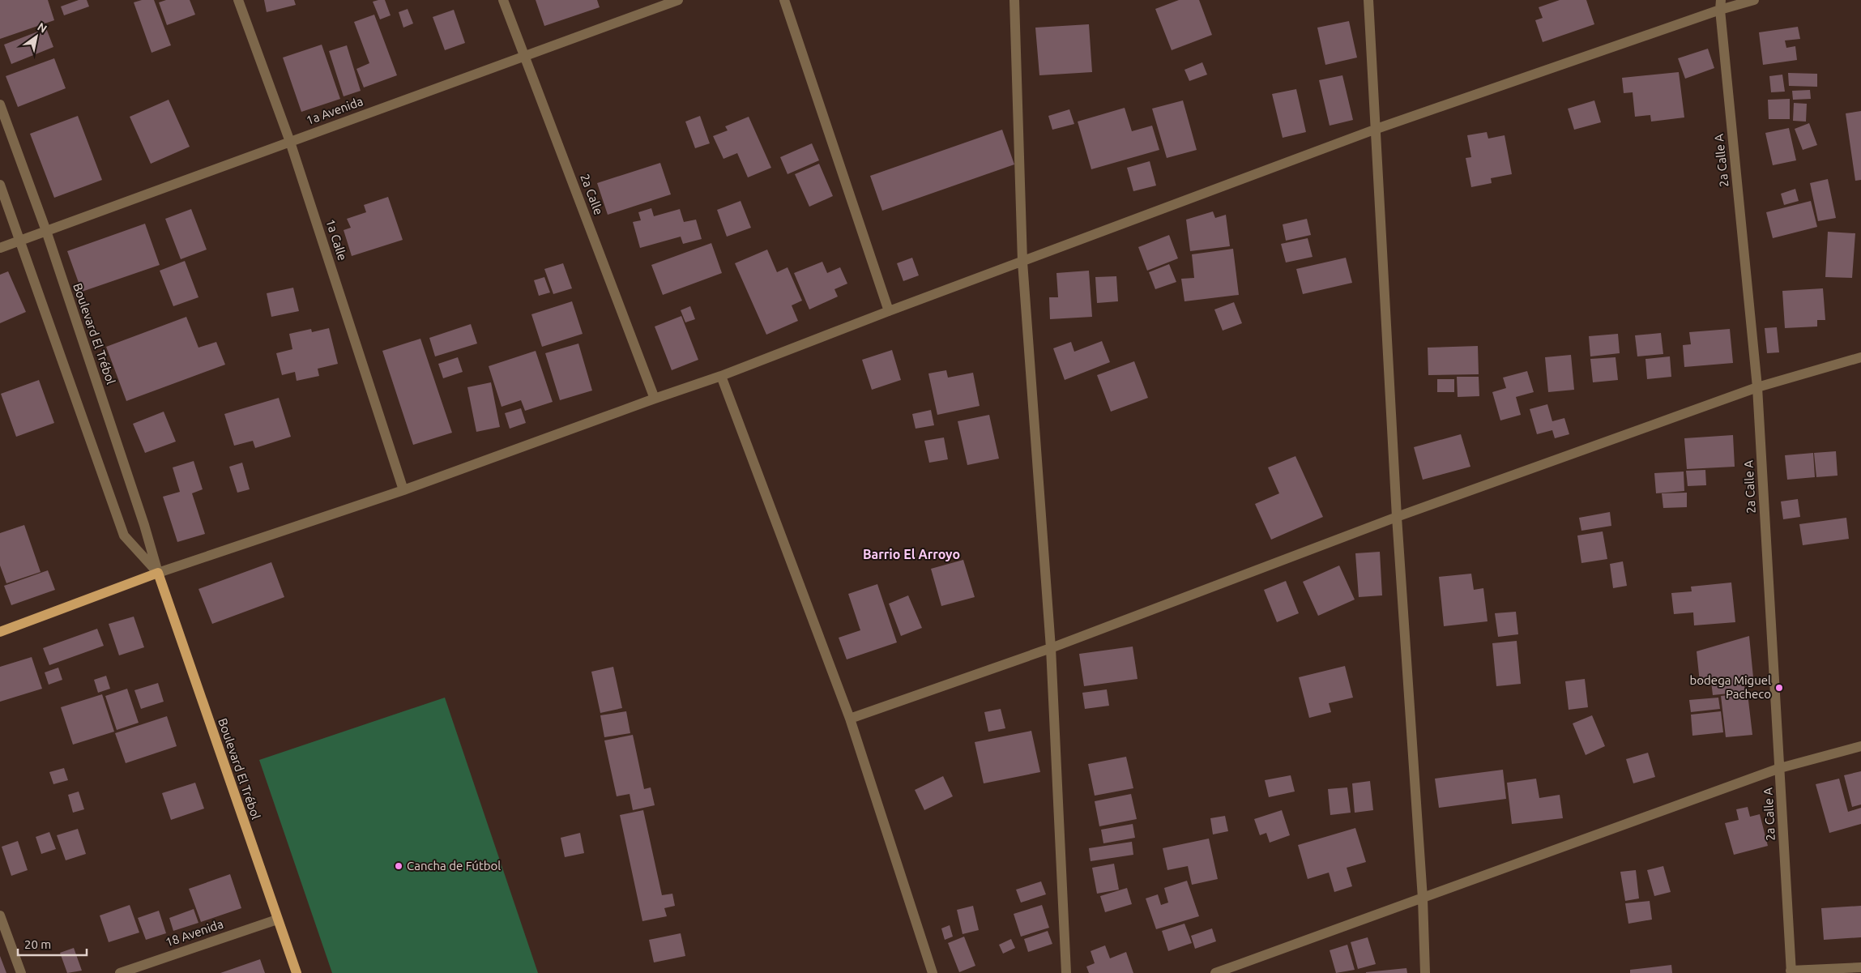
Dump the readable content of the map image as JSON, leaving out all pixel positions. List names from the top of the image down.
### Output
{
  "streets": {
    "main road": ["Boulevard El Trébol"],
    "street": [
      "1a Avenida",
      "2a Calle A",
      "2a Calle",
      "1a Calle",
      "18 Avenida"
    ]
  },
  "crossings": [
    ["1a Avenida", "2a Calle"],
    ["1a Avenida", "1a Calle"],
    ["1a Avenida", "Boulevard El Trébol"],
    ["Boulevard El Trébol", "18 Avenida"]
  ],
  "districts": ["Barrio El Arroyo"],
  "places": ["bodega Miguel Pacheco", "Cancha de Fútbol"],
  "scale_bar": "20 m",
  "north": "top right"
}
